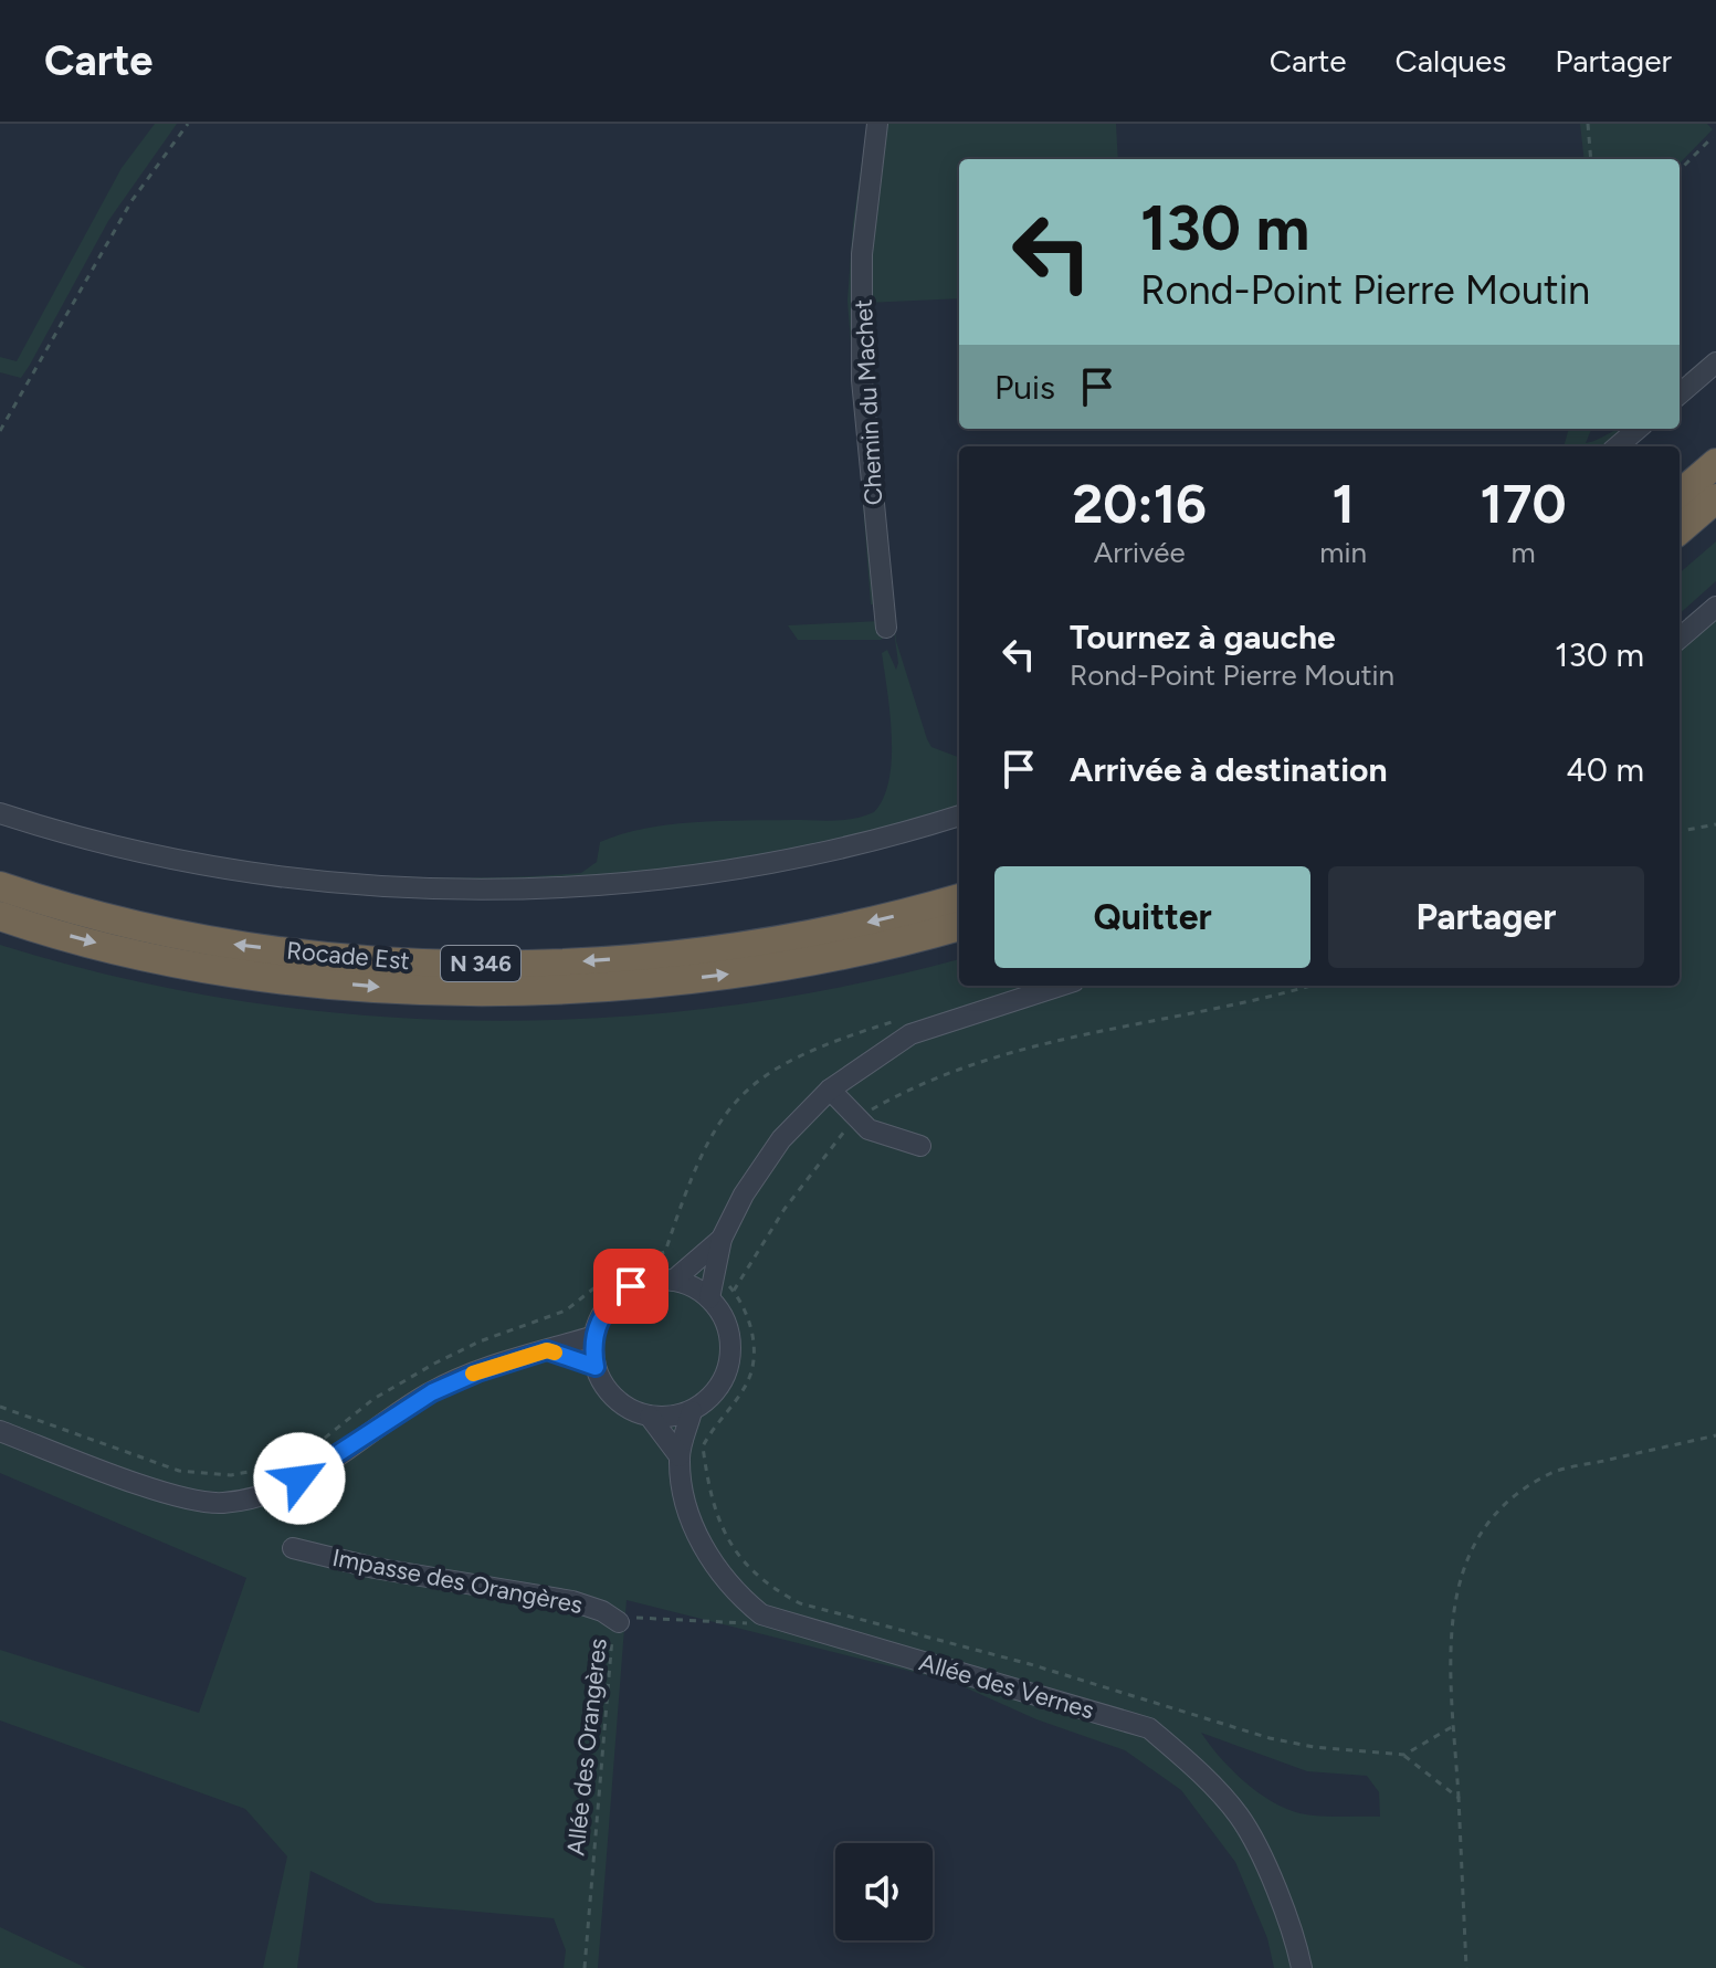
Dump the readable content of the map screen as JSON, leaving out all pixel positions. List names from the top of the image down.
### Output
{
  "streets": {
    "highway": ["Rocade Est", "N 346"],
    "street": ["Chemin du Machet", "Impasse des Orangères", "Allée des Vernes"],
    "path": ["Allée des Orangères"]
  },
  "crossings": [
    ["Impasse des Orangères", "Allée des Orangères"],
    ["Allée des Vernes", "Allée des Orangères"]
  ],
  "page": {
    "header": "Carte",
    "nav": ["Carte", "Calques", "Partager"],
    "turn": ["130 m", "Rond-Point Pierre Moutin"],
    "then": "Puis",
    "eta": [
      "20:16",
      "Arrivée",
      "1",
      "min",
      "170",
      "m"
    ],
    "list": [
      {
        "name": "Tournez à gauche",
        "note": "Rond-Point Pierre Moutin",
        "value": "130 m"
      },
      {
        "name": "Arrivée à destination",
        "value": "40 m"
      }
    ],
    "buttons": ["Quitter", "Partager"]
  }
}
